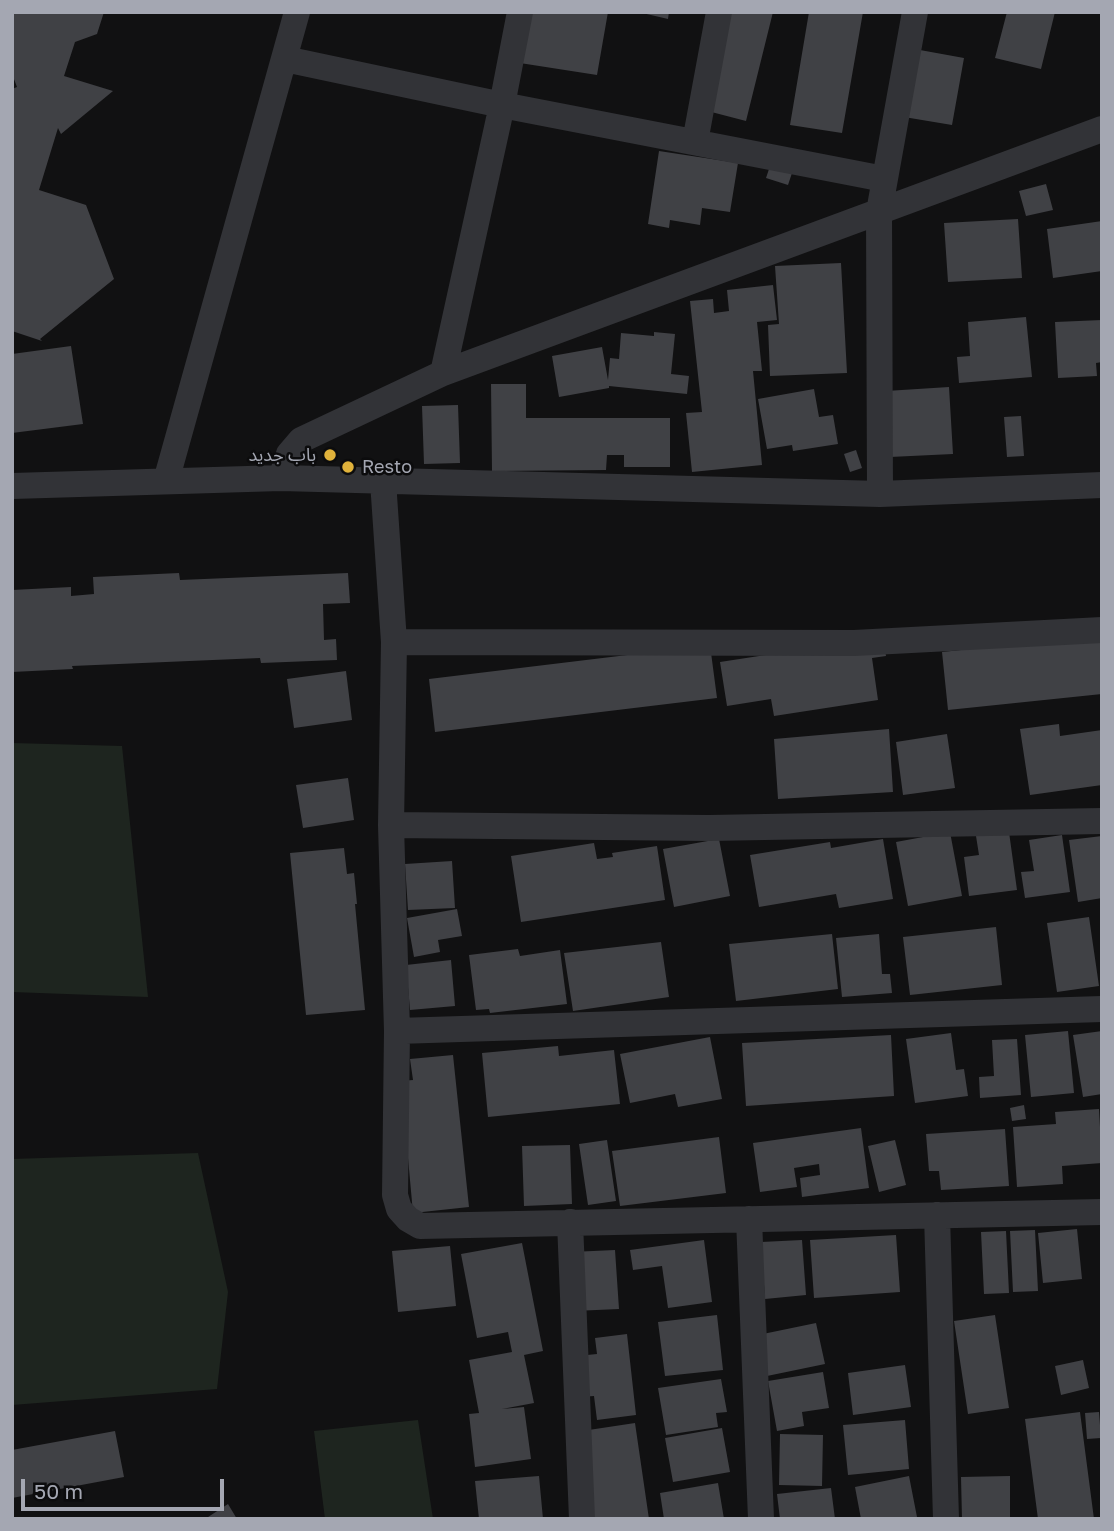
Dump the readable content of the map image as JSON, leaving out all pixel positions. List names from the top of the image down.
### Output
{
  "places": ["باب جديد", "Resto"],
  "scale_bar": "50 m"
}
